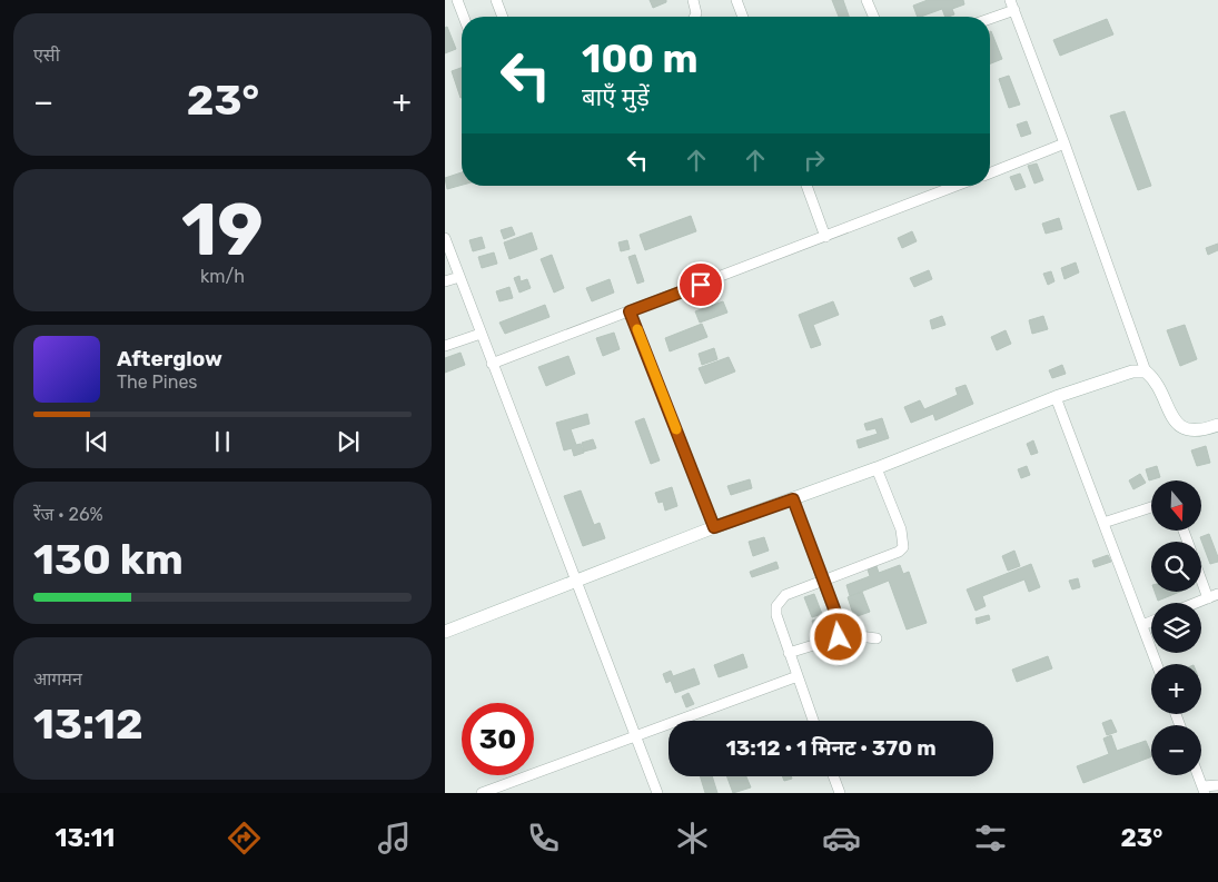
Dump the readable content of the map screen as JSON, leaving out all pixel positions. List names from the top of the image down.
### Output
{
  "north": "bottom",
  "page": {
    "tile": [
      "एसी",
      ["19", "km/h"],
      ["रेंज · 26%", "130 km"],
      ["आगमन", "13:12"]
    ],
    "turn": ["100 m", "बाएँ मुड़ें"],
    "heat": ["−", "23°", "+"],
    "song": ["Afterglow", "The Pines"],
    "map_buttons": ["+", "−"],
    "limit": "30",
    "trip": "13:12 · 1 मिनट · 370 m",
    "tabs": ["13:11", "23°"]
  }
}
